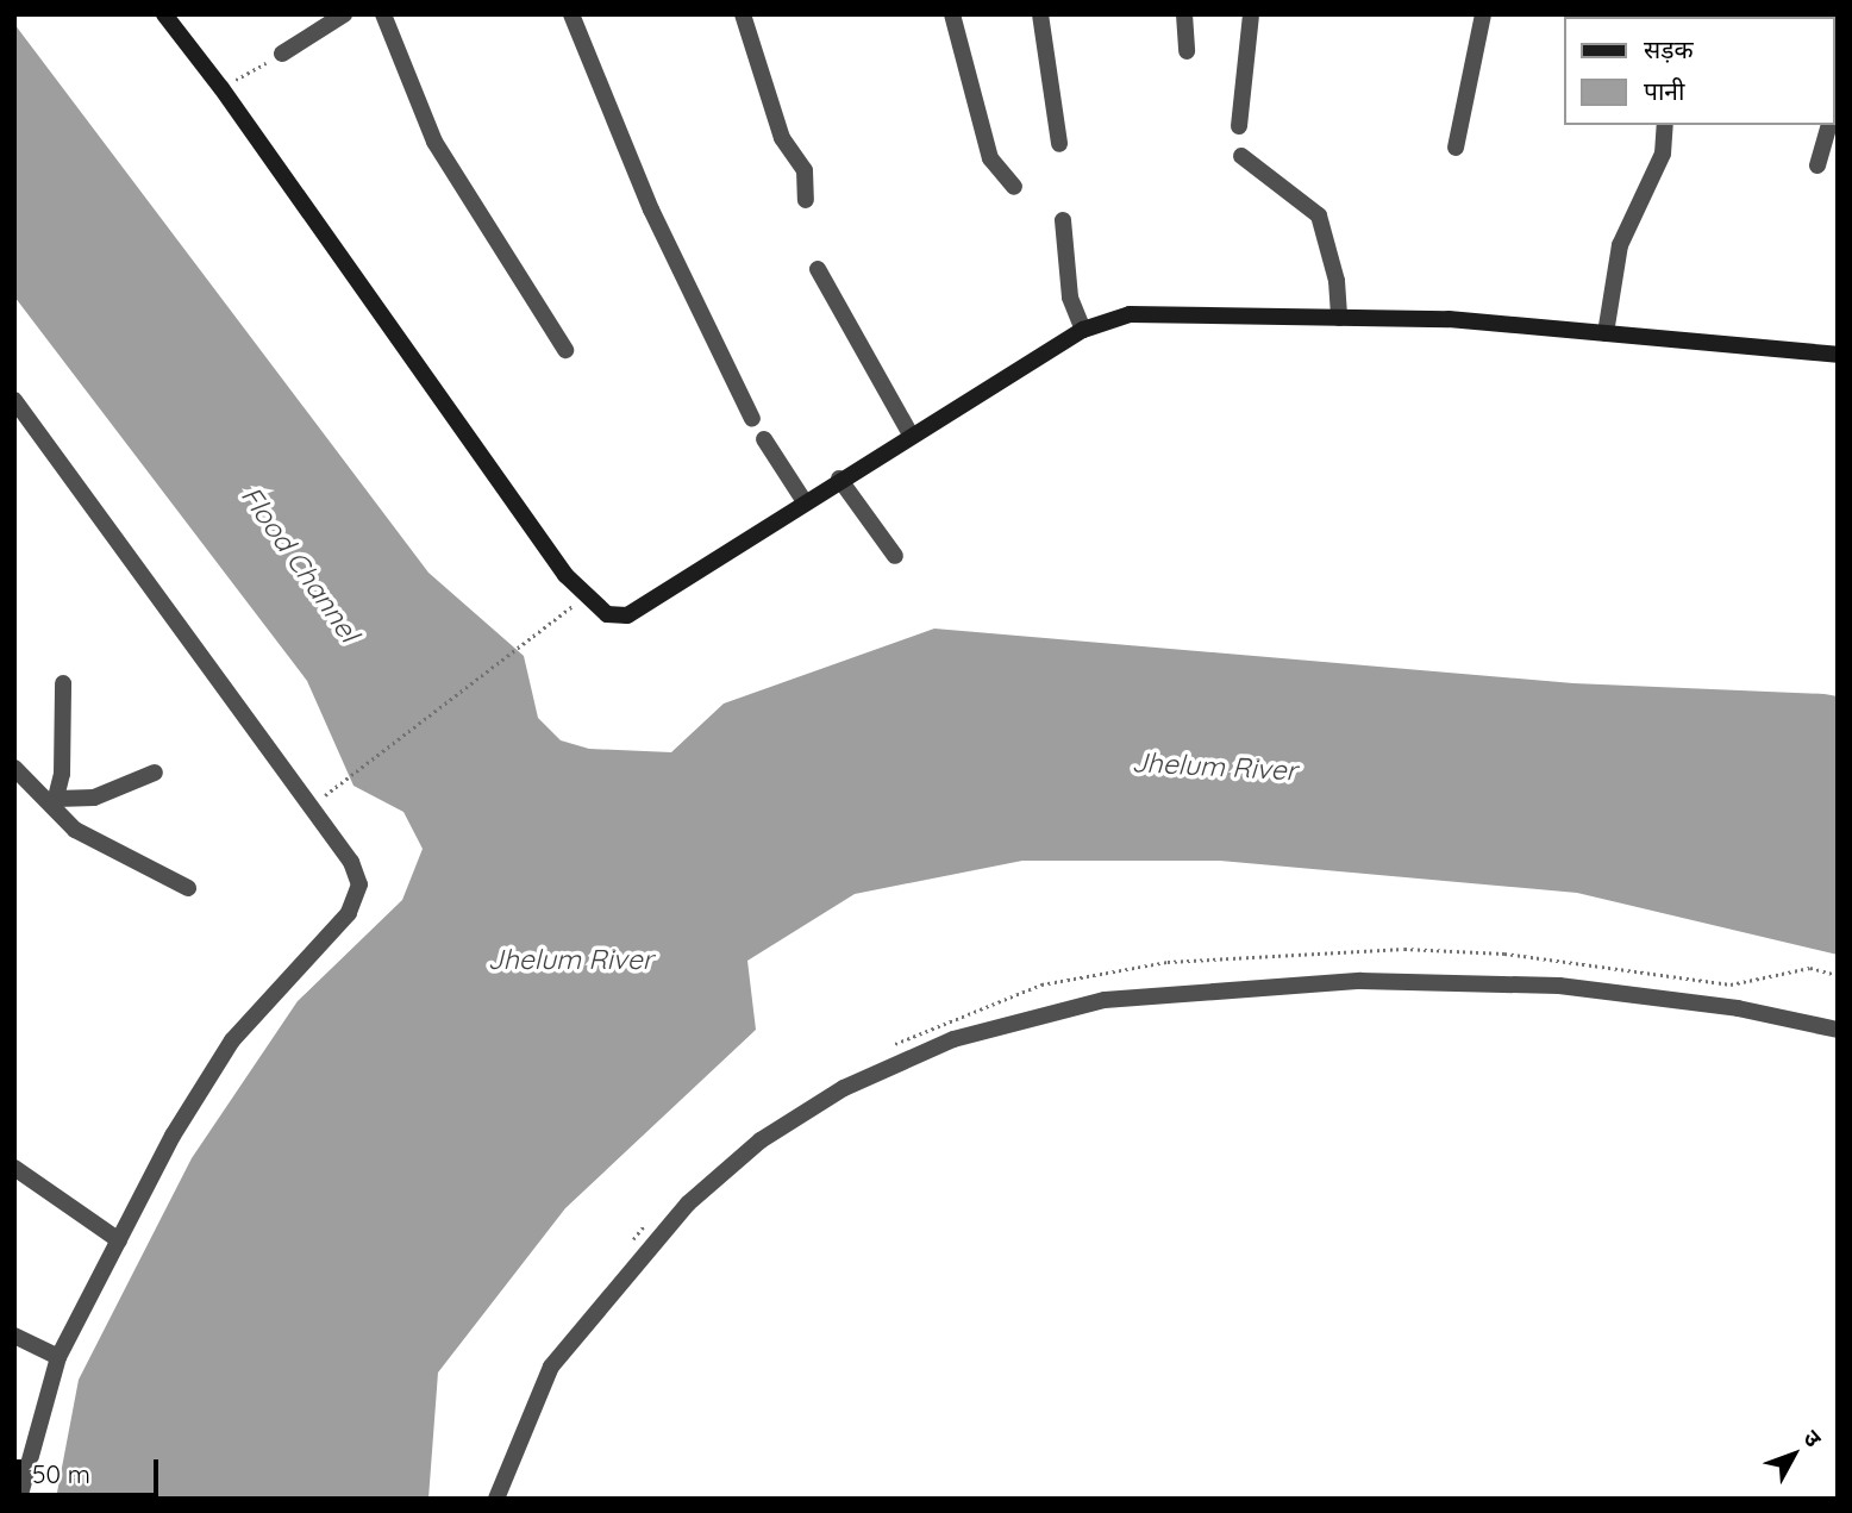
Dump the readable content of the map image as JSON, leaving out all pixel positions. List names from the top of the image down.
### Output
{
  "water": ["Flood Channel", "Jhelum River"],
  "legend": ["सड़क", "पानी"],
  "scale_bar": "50 m",
  "north": "top right"
}
